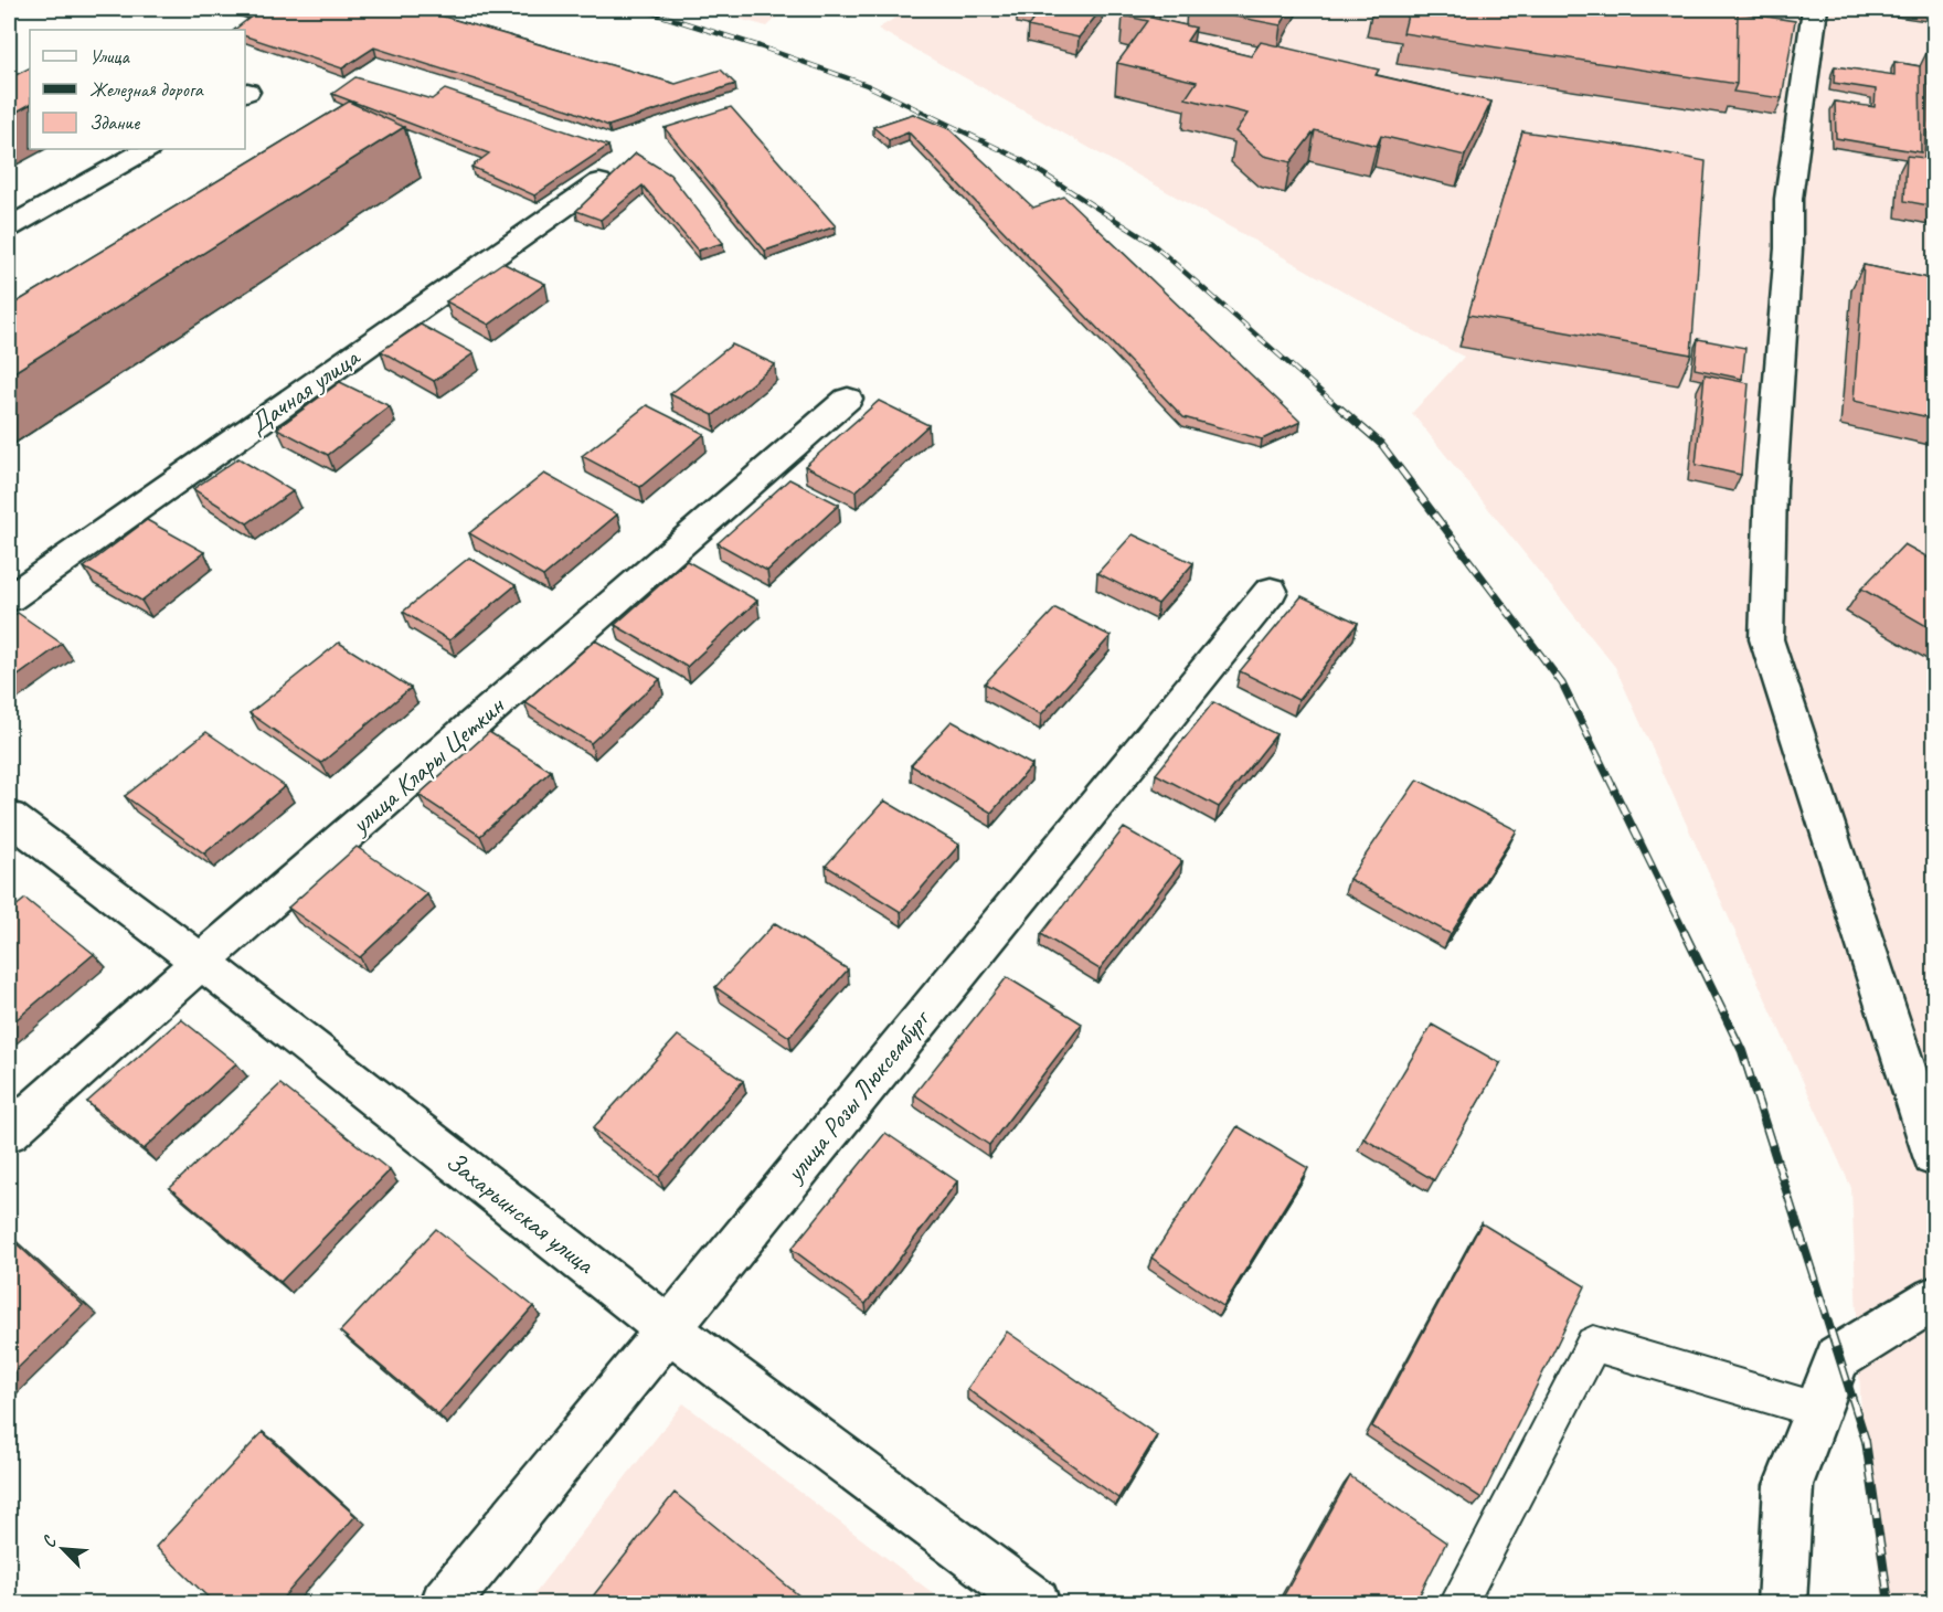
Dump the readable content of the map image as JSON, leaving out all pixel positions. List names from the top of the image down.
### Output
{
  "streets": {
    "street": [
      "Дачная улица",
      "улица Клары Цеткин",
      "улица Розы Люксембург",
      "Захарьинская улица"
    ]
  },
  "crossings": [
    ["улица Клары Цеткин", "Захарьинская улица"],
    ["улица Розы Люксембург", "Захарьинская улица"]
  ],
  "legend": ["Улица", "Железная дорога", "Здание"],
  "north": "top left"
}
